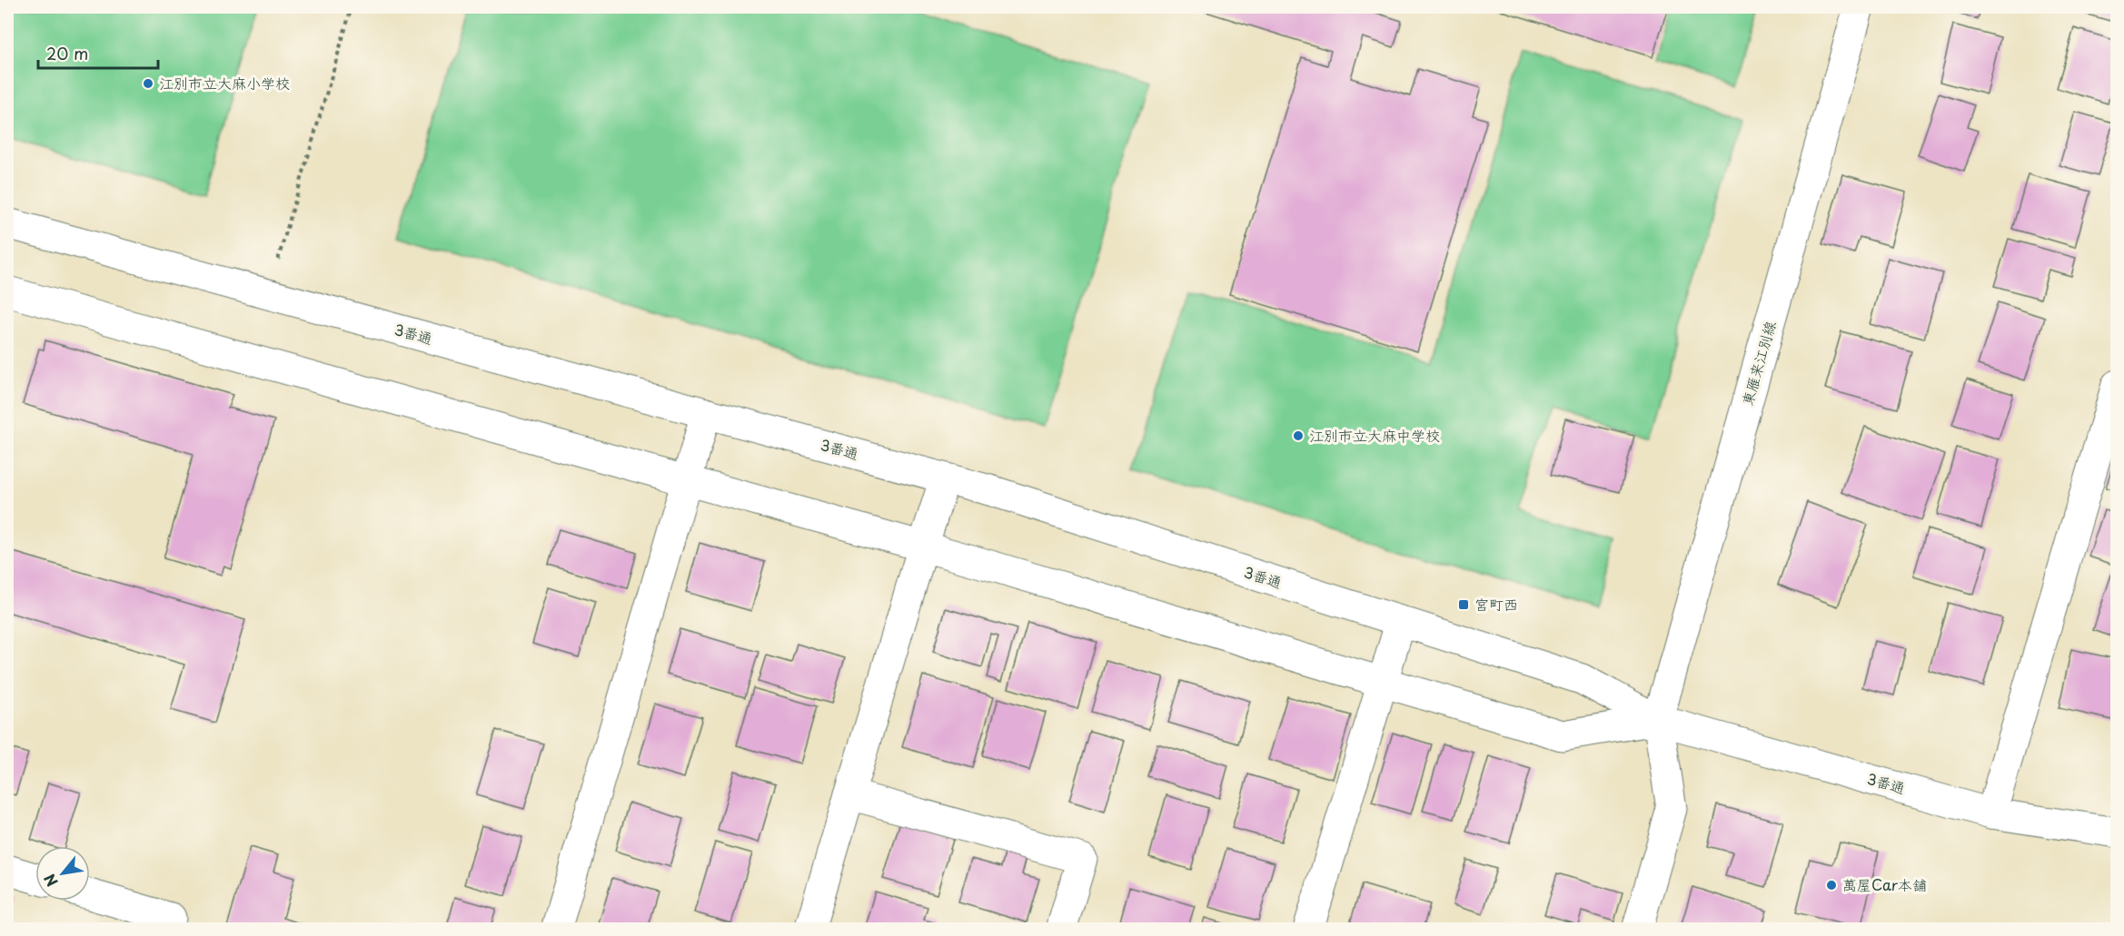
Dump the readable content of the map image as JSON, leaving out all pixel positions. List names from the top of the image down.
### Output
{
  "streets": {
    "street": ["3番通", "東雁来江別線"]
  },
  "crossings": [
    ["3番通", "東雁来江別線"]
  ],
  "places": {
    "other": ["江別市立大麻小学校", "江別市立大麻中学校", "萬屋Car本舗"],
    "transit": ["宮町西"]
  },
  "scale_bar": "20 m",
  "north": "bottom left"
}
